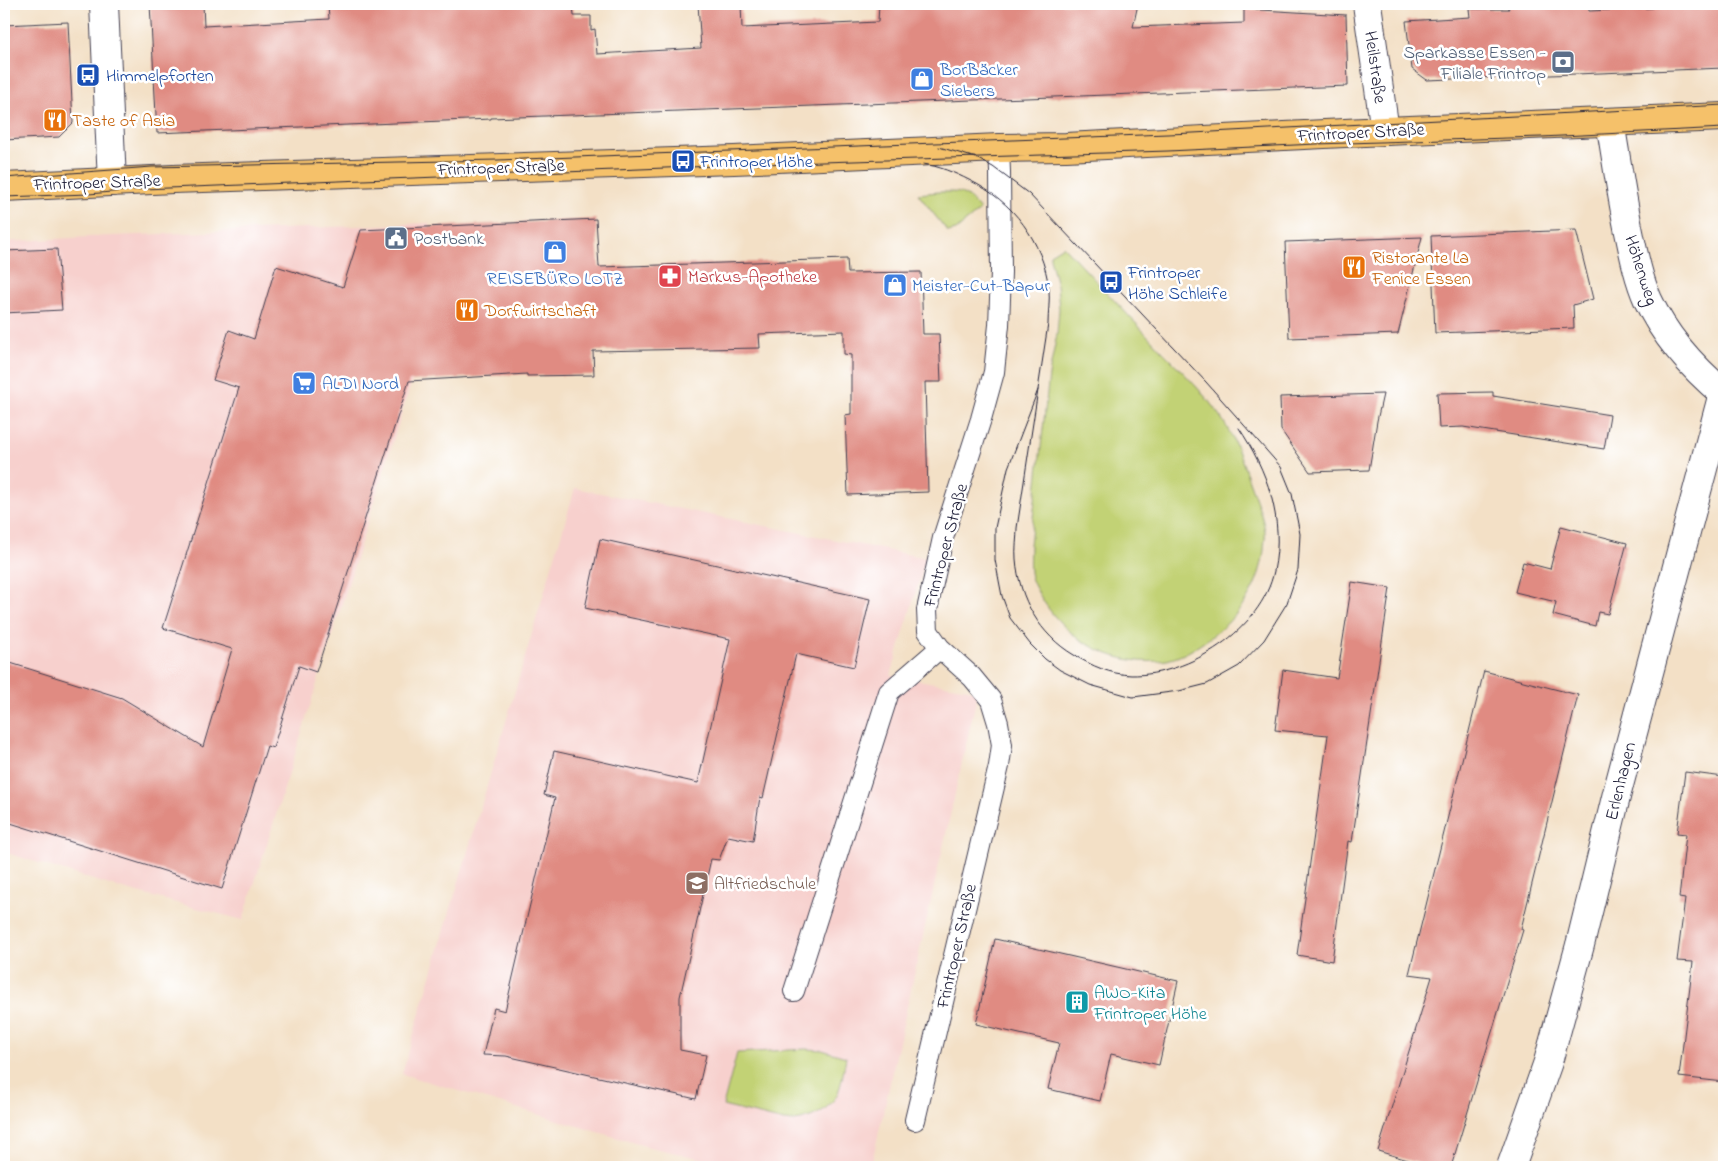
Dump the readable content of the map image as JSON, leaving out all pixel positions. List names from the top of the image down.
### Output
{
  "streets": {
    "main road": ["Frintroper Straße"],
    "street": ["Heilstraße", "Höhenweg", "Erlenhagen"]
  },
  "crossings": [
    ["Heilstraße", "Frintroper Straße"],
    ["Frintroper Straße", "Höhenweg"],
    ["Höhenweg", "Erlenhagen"]
  ],
  "places": {
    "bank": ["Sparkasse Essen - Filiale Frintrop"],
    "bus stop": ["Himmelpforten", "Frintroper Höhe", "Frintroper Höhe Schleife"],
    "shop": ["BorBäcker Siebers", "REISEBÜRO LOTZ", "Meister-Cut-Bapur"],
    "restaurant": ["Taste of Asia", "Ristorante La Fenice Essen", "Dorfwirtschaft"],
    "public building": ["Postbank"],
    "pharmacy": ["Markus-Apotheke"],
    "supermarket": ["ALDI Nord"],
    "school or university": ["Altfriedschule"],
    "building": ["AWO-Kita Frintroper Höhe"]
  }
}
